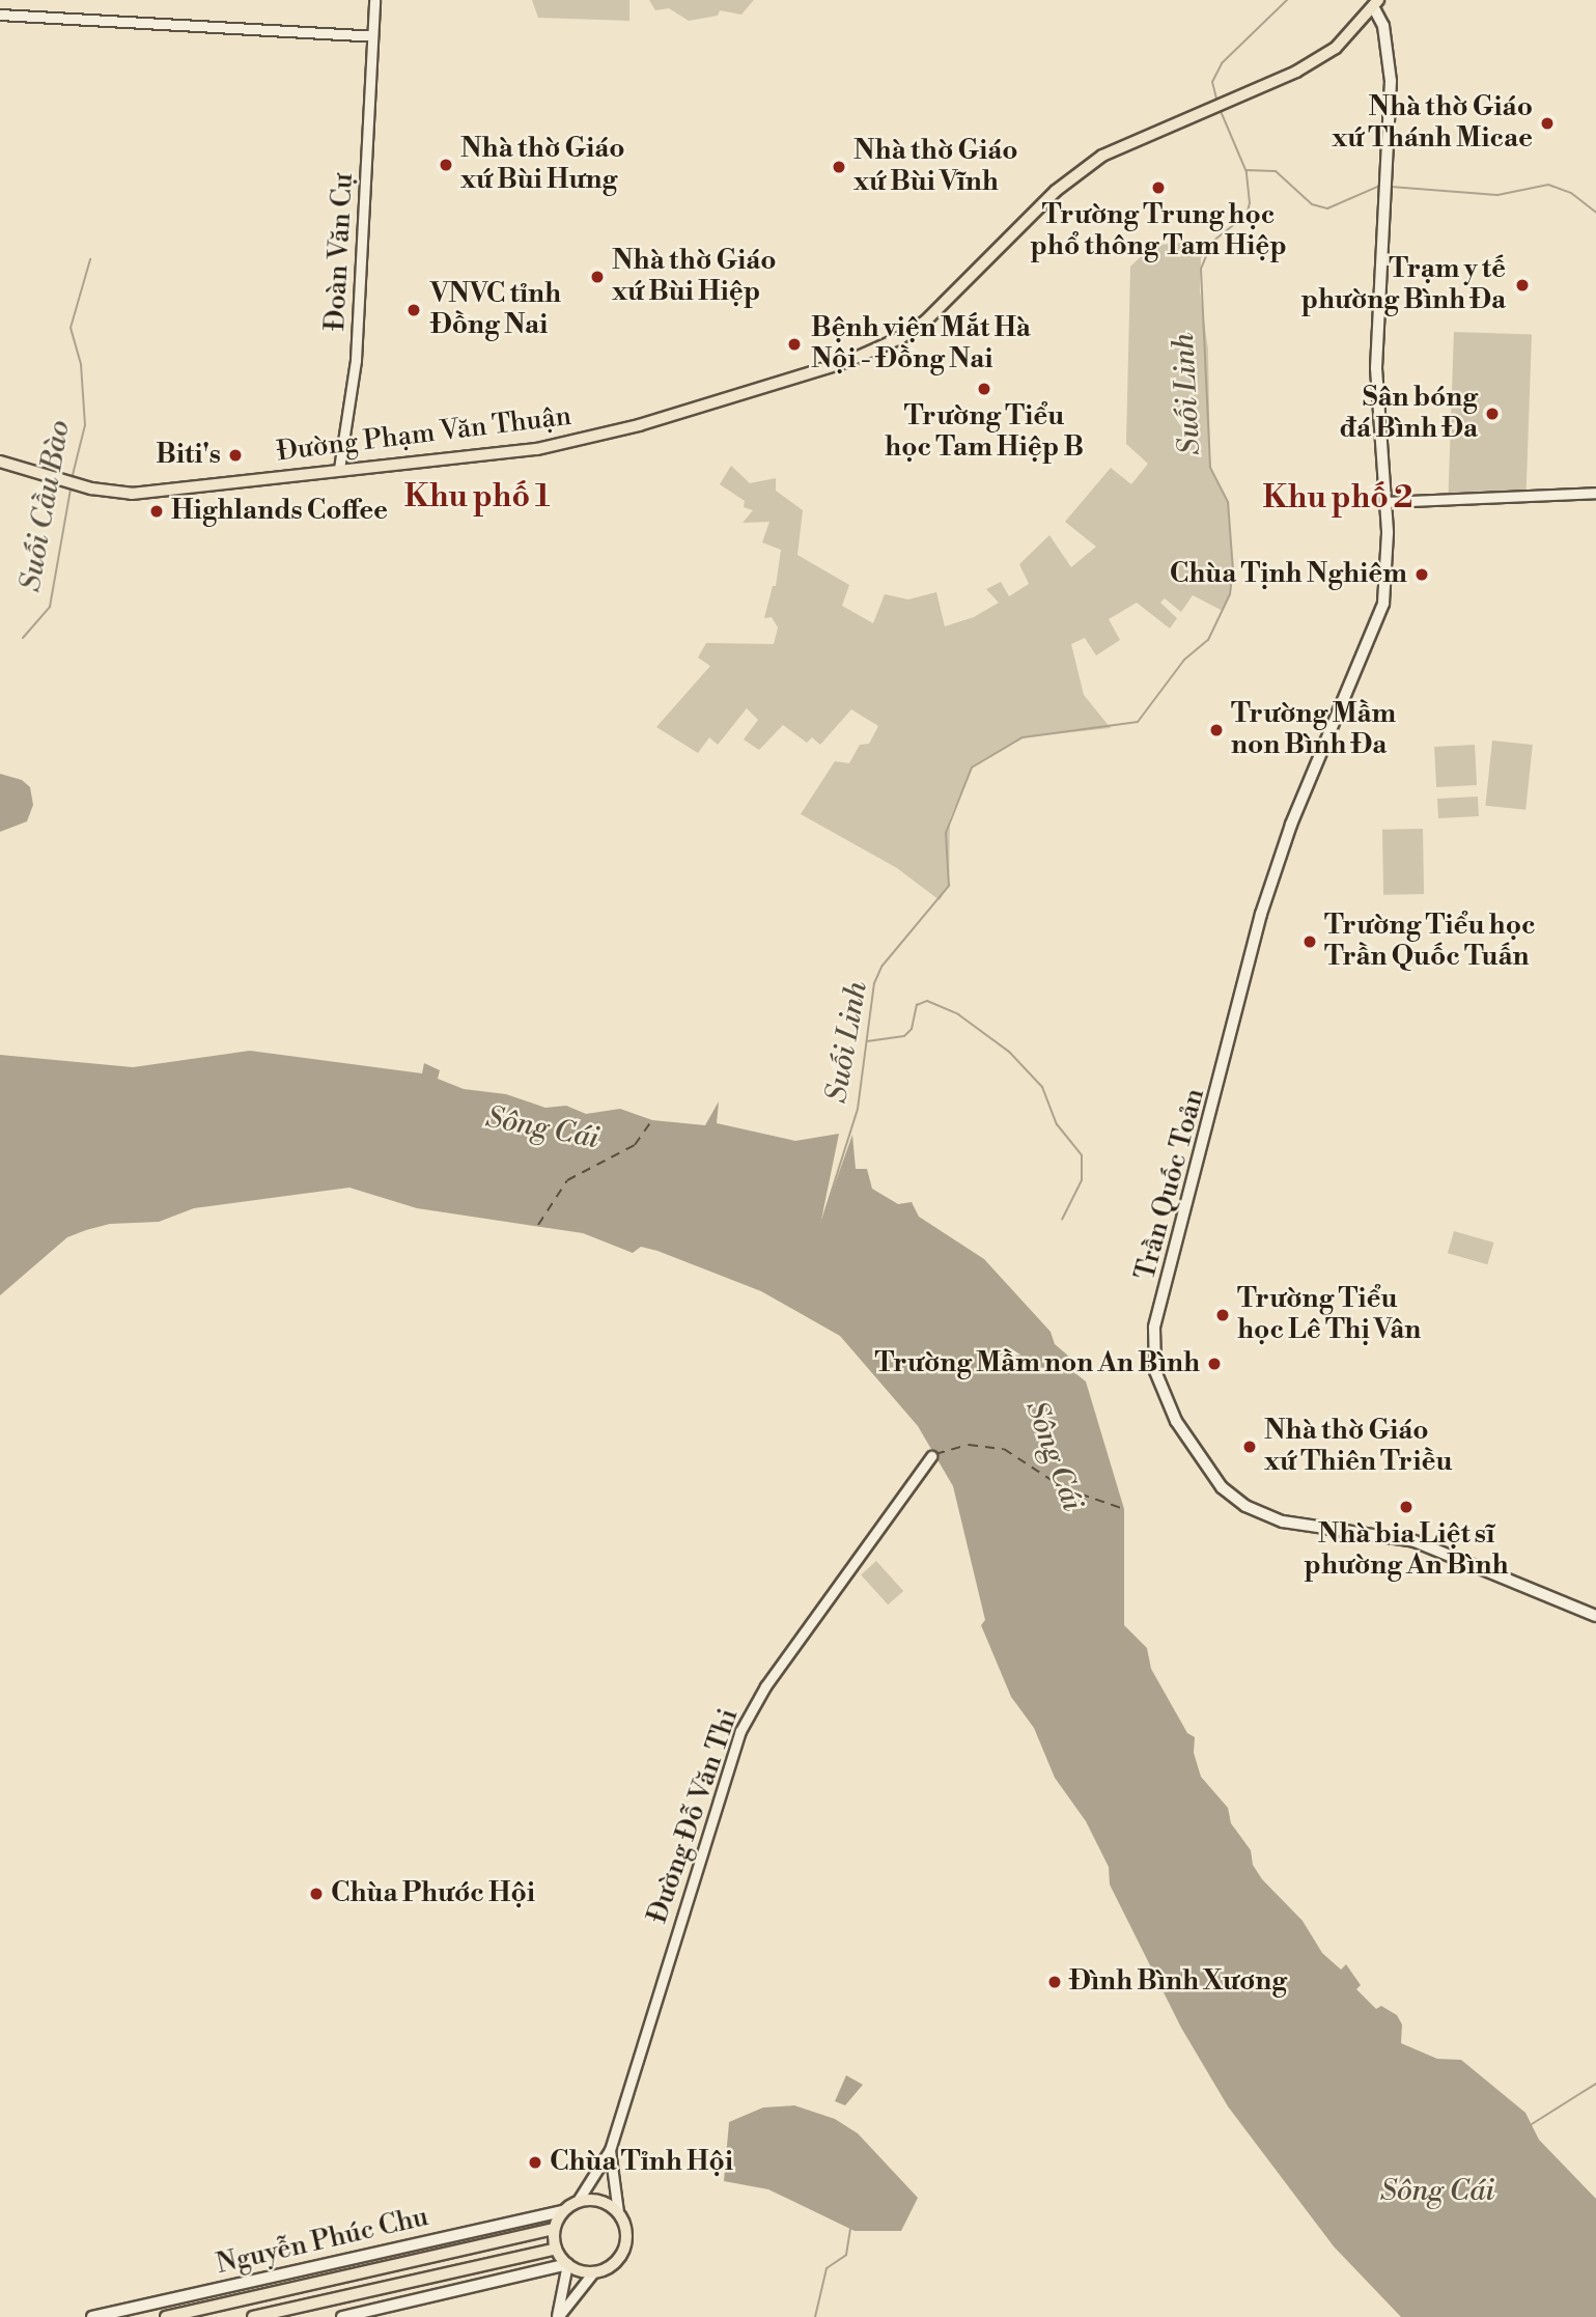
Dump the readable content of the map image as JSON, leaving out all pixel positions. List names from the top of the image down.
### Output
{
  "streets": {
    "main road": ["Đường Phạm Văn Thuận", "Trần Quốc Toản", "Nguyễn Phúc Chu"],
    "street": ["Đoàn Văn Cự", "Đường Đỗ Văn Thi"]
  },
  "crossings": [
    ["Đoàn Văn Cự", "Đường Phạm Văn Thuận"],
    ["Đường Phạm Văn Thuận", "Trần Quốc Toản"],
    ["Đường Đỗ Văn Thi", "Nguyễn Phúc Chu"]
  ],
  "districts": ["Khu phố 1", "Khu phố 2"],
  "water": ["Suối Linh", "Suối Cầu Bào", "Sông Cái"],
  "places": [
    "Nhà thờ Giáo xứ Thánh Micae",
    "Nhà thờ Giáo xứ Bùi Hưng",
    "Nhà thờ Giáo xứ Bùi Vĩnh",
    "Trường Trung học phổ thông Tam Hiệp",
    "Nhà thờ Giáo xứ Bùi Hiệp",
    "Trạm y tế phường Bình Đa",
    "VNVC tỉnh Đồng Nai",
    "Bệnh viện Mắt Hà Nội - Đồng Nai",
    "Trường Tiểu học Tam Hiệp B",
    "Sân bóng đá Bình Đa",
    "Biti's",
    "Highlands Coffee",
    "Chùa Tịnh Nghiêm",
    "Trường Mầm non Bình Đa",
    "Trường Tiểu học Trần Quốc Tuấn",
    "Trường Tiểu học Lê Thị Vân",
    "Trường Mầm non An Bình",
    "Nhà thờ Giáo xứ Thiên Triều",
    "Nhà bia Liệt sĩ phường An Bình",
    "Chùa Phước Hội",
    "Đình Bình Xương",
    "Chùa Tỉnh Hội"
  ]
}
